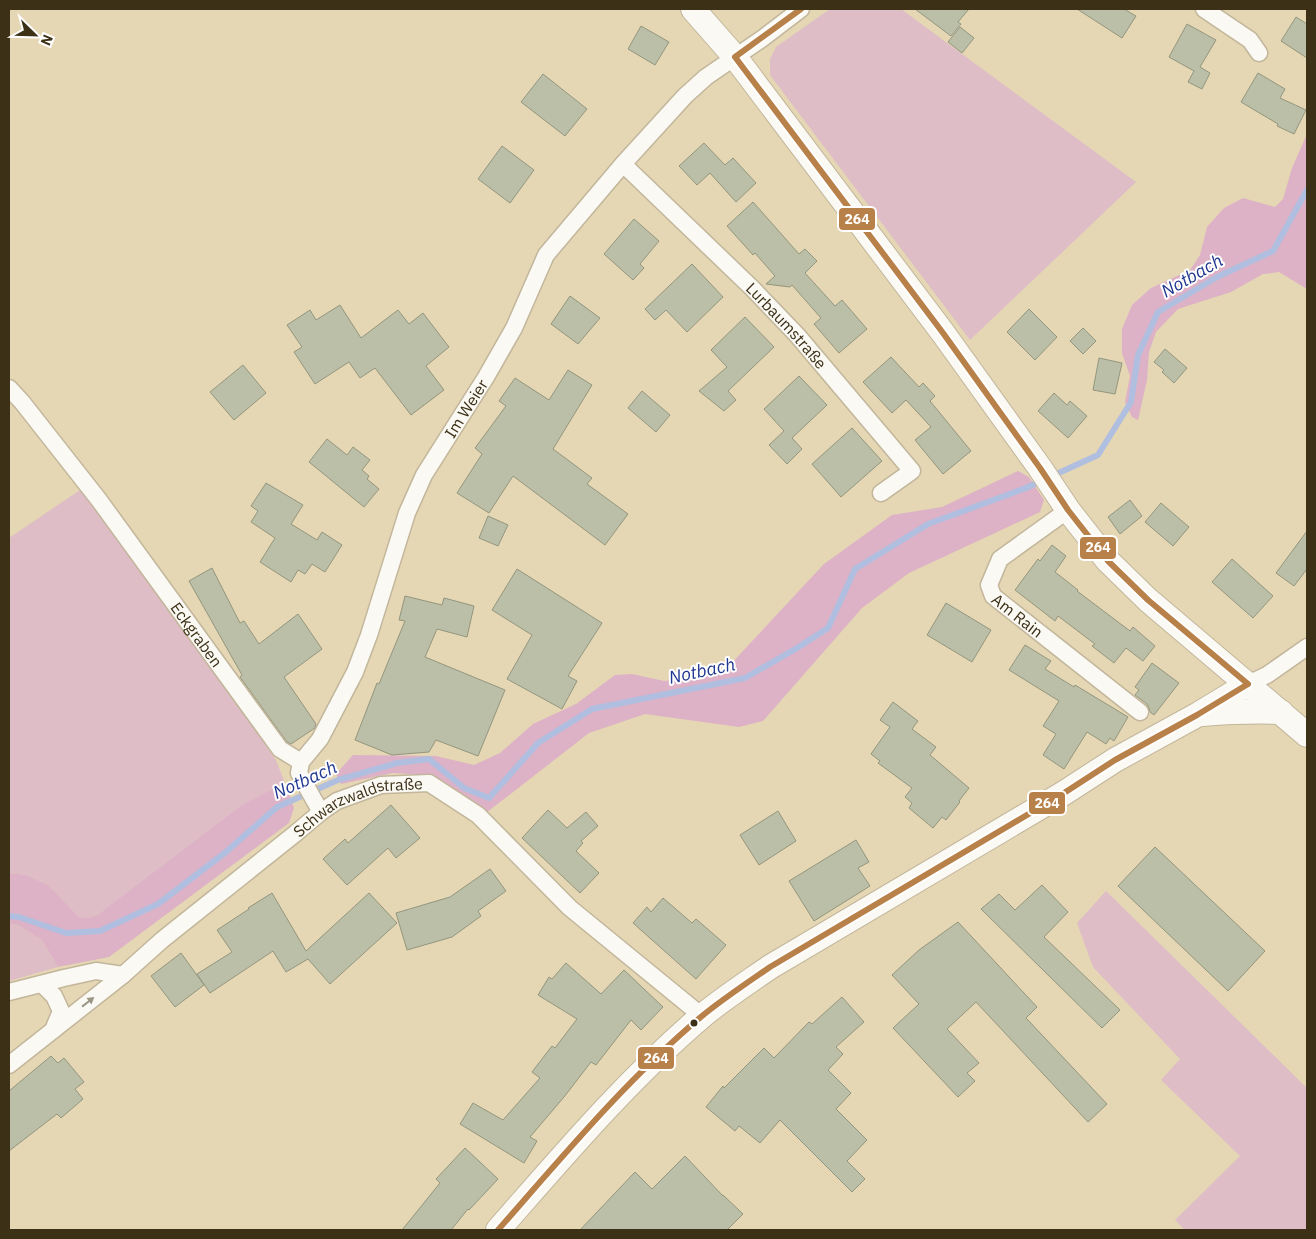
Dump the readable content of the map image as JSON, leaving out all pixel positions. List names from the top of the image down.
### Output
{
  "streets": {
    "street": [
      "Lurbaumstraße",
      "Im Weier",
      "Am Rain",
      "Eckgraben",
      "Schwarzwaldstraße"
    ]
  },
  "crossings": [
    ["Lurbaumstraße", "Im Weier"],
    ["Im Weier", "Eckgraben"]
  ],
  "water": ["Notbach"],
  "lines": ["transit line 264"],
  "north": "bottom right"
}
